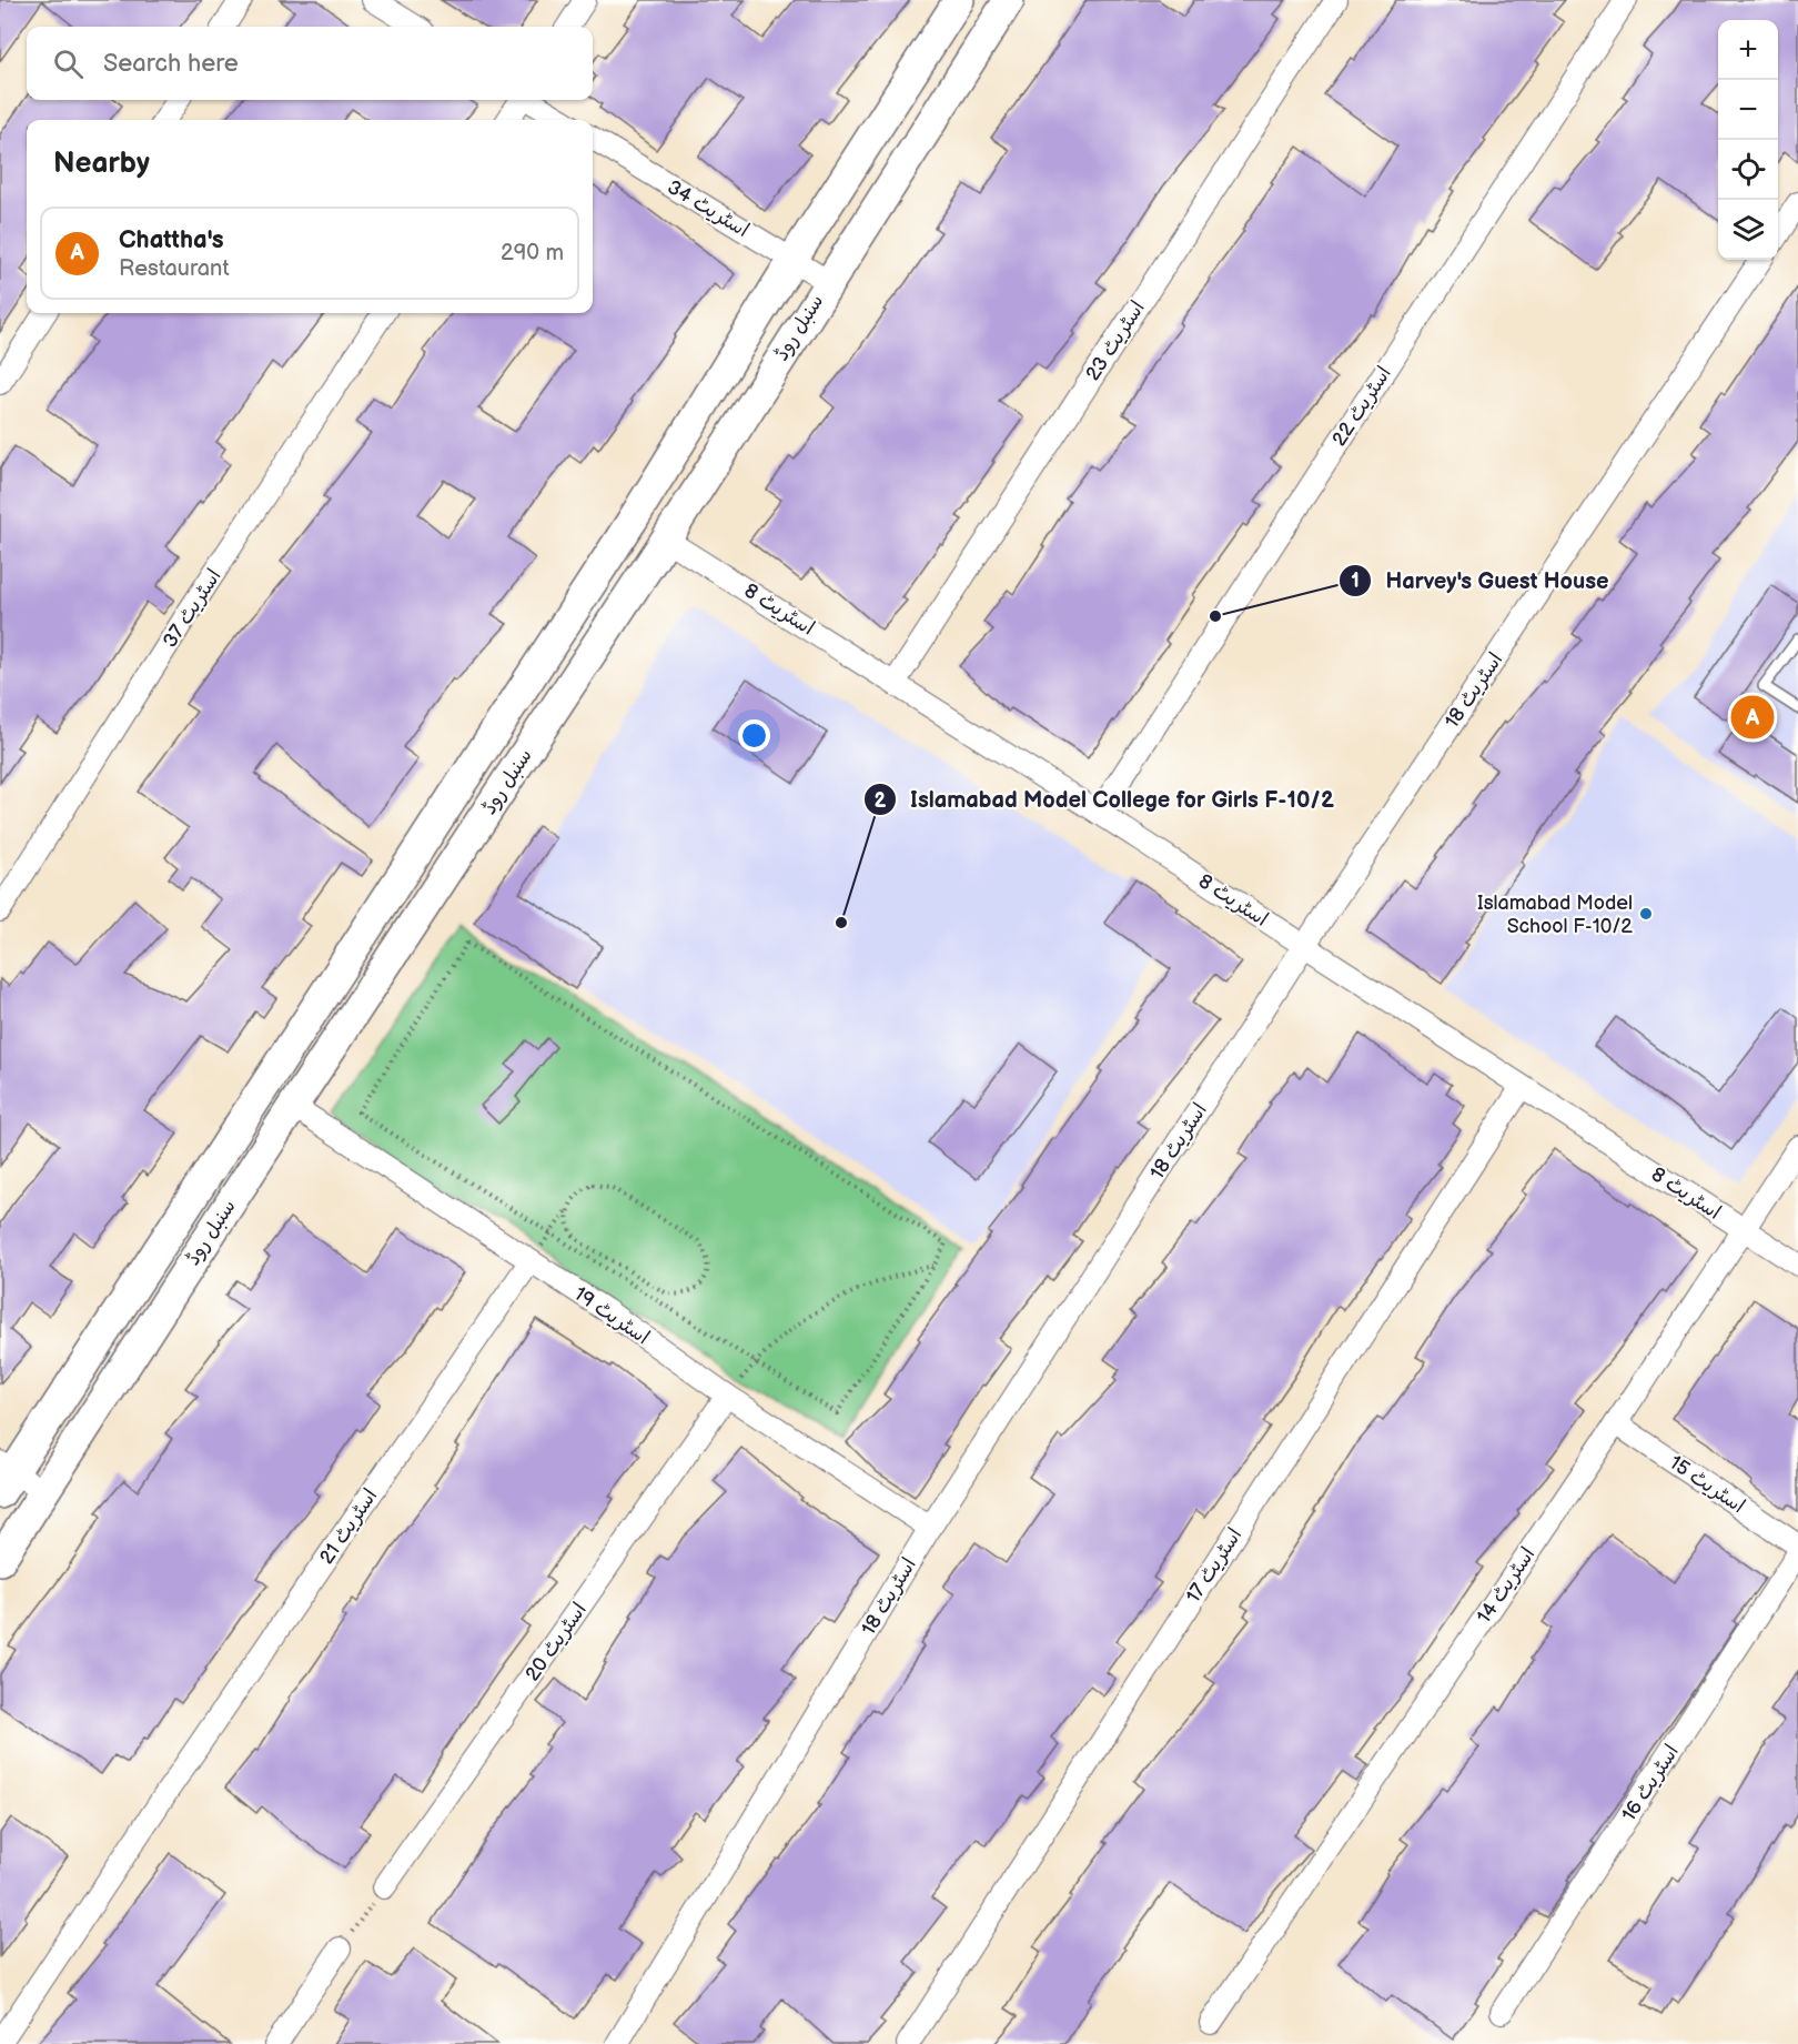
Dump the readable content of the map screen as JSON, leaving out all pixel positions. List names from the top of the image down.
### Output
{
  "streets": {
    "street": [
      "اسٹریٹ 34",
      "سنبل روڈ",
      "اسٹریٹ 23",
      "اسٹریٹ 22",
      "اسٹریٹ 37",
      "اسٹریٹ 8",
      "اسٹریٹ 18",
      "اسٹریٹ 19",
      "اسٹریٹ 15",
      "اسٹریٹ 21",
      "اسٹریٹ 17",
      "اسٹریٹ 14",
      "اسٹریٹ 20",
      "اسٹریٹ 16"
    ]
  },
  "crossings": [
    ["اسٹریٹ 34", "سنبل روڈ"],
    ["سنبل روڈ", "اسٹریٹ 8"],
    ["سنبل روڈ", "اسٹریٹ 19"],
    ["اسٹریٹ 23", "اسٹریٹ 8"],
    ["اسٹریٹ 22", "اسٹریٹ 8"],
    ["اسٹریٹ 8", "اسٹریٹ 18"],
    ["اسٹریٹ 8", "اسٹریٹ 17"],
    ["اسٹریٹ 8", "اسٹریٹ 14"],
    ["اسٹریٹ 18", "اسٹریٹ 19"],
    ["اسٹریٹ 19", "اسٹریٹ 21"],
    ["اسٹریٹ 19", "اسٹریٹ 20"],
    ["اسٹریٹ 15", "اسٹریٹ 14"]
  ],
  "places": ["Harvey's Guest House", "Islamabad Model School F-10/2", "Islamabad Model College for Girls F-10/2"],
  "page": {
    "map_buttons": ["+", "−"],
    "search": "Search here",
    "heading": "Nearby",
    "list": [
      {
        "mark": "A",
        "name": "Chattha's",
        "note": "Restaurant",
        "value": "290 m"
      }
    ],
    "pins": "A"
  }
}
